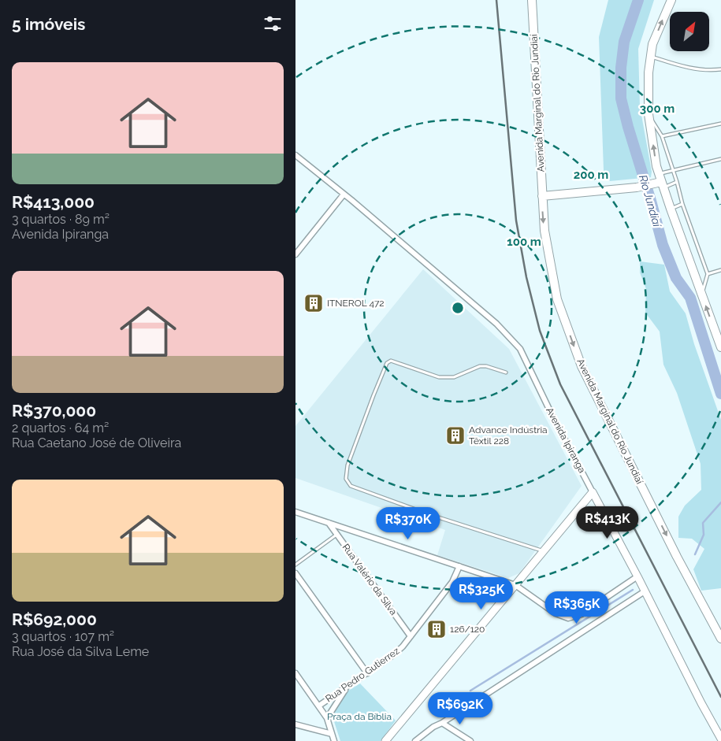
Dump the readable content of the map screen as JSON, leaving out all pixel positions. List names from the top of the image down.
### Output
{
  "streets": {
    "main road": ["Avenida Marginal do Rio Jundiaí", "Avenida Ipiranga"],
    "street": ["Rua Valério da Silva", "Rua Pedro Gutierrez"]
  },
  "crossings": [
    ["Rua Valério da Silva", "Rua Pedro Gutierrez"]
  ],
  "one_way": ["Avenida Marginal do Rio Jundiaí"],
  "water": ["Rio Jundiaí"],
  "parks": ["Praça da Bíblia"],
  "places": {
    "building": ["ITNEROL 472", "Advance Indústria Têxtil 228", "126/120"]
  },
  "north": "top right",
  "page": {
    "heading": "5 imóveis",
    "list": [
      {
        "name": "R$413,000",
        "note": "3 quartos · 89 m² · Avenida Ipiranga"
      },
      {
        "name": "R$370,000",
        "note": "2 quartos · 64 m² · Rua Caetano José de Oliveira"
      },
      {
        "name": "R$692,000",
        "note": "3 quartos · 107 m² · Rua José da Silva Leme"
      }
    ],
    "price": [
      "R$413K",
      "R$370K",
      "R$325K",
      "R$365K",
      "R$692K"
    ]
  },
  "rings": ["300 m", "200 m", "100 m"]
}
